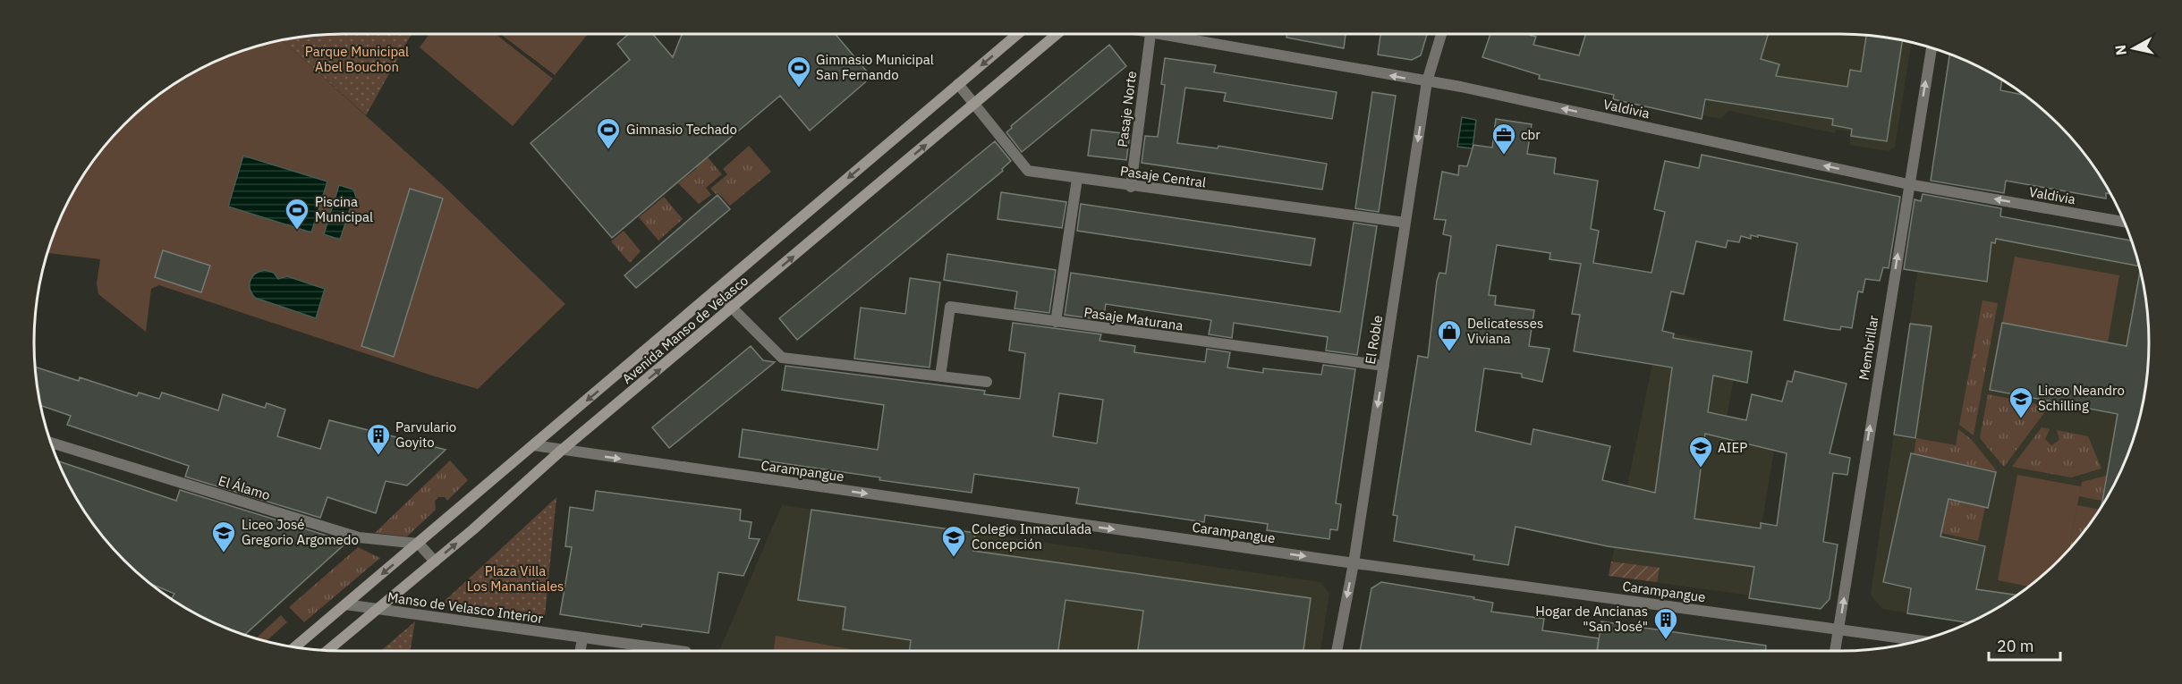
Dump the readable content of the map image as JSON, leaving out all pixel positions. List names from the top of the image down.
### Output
{
  "streets": {
    "main road": ["Avenida Manso de Velasco"],
    "street": [
      "Pasaje Norte",
      "Valdivia",
      "Pasaje Central",
      "Pasaje Maturana",
      "El Roble",
      "Membrillar",
      "Carampangue",
      "El Álamo",
      "Manso de Velasco Interior"
    ]
  },
  "crossings": [
    ["Pasaje Norte", "Valdivia"],
    ["Pasaje Norte", "Pasaje Central"],
    ["Valdivia", "El Roble"],
    ["Valdivia", "Membrillar"],
    ["Pasaje Central", "Avenida Manso de Velasco"],
    ["Pasaje Central", "El Roble"],
    ["Pasaje Maturana", "El Roble"],
    ["Avenida Manso de Velasco", "Carampangue"],
    ["Avenida Manso de Velasco", "El Álamo"],
    ["Avenida Manso de Velasco", "Manso de Velasco Interior"],
    ["El Roble", "Carampangue"],
    ["Membrillar", "Carampangue"]
  ],
  "one_way": [
    "Valdivia",
    "El Roble",
    "Membrillar",
    "Carampangue"
  ],
  "parks": ["Parque Municipal Abel Bouchon", "Plaza Villa Los Manantiales"],
  "places": {
    "sports": ["Gimnasio Municipal San Fernando", "Gimnasio Techado", "Piscina Municipal"],
    "office": ["cbr"],
    "shop": ["Delicatesses Viviana"],
    "school or university": [
      "Liceo Neandro Schilling",
      "AIEP",
      "Liceo José Gregorio Argomedo",
      "Colegio Inmaculada Concepción"
    ],
    "building": ["Parvulario Goyito", "Hogar de Ancianas \"San José\""]
  },
  "scale_bar": "20 m",
  "north": "left"
}
